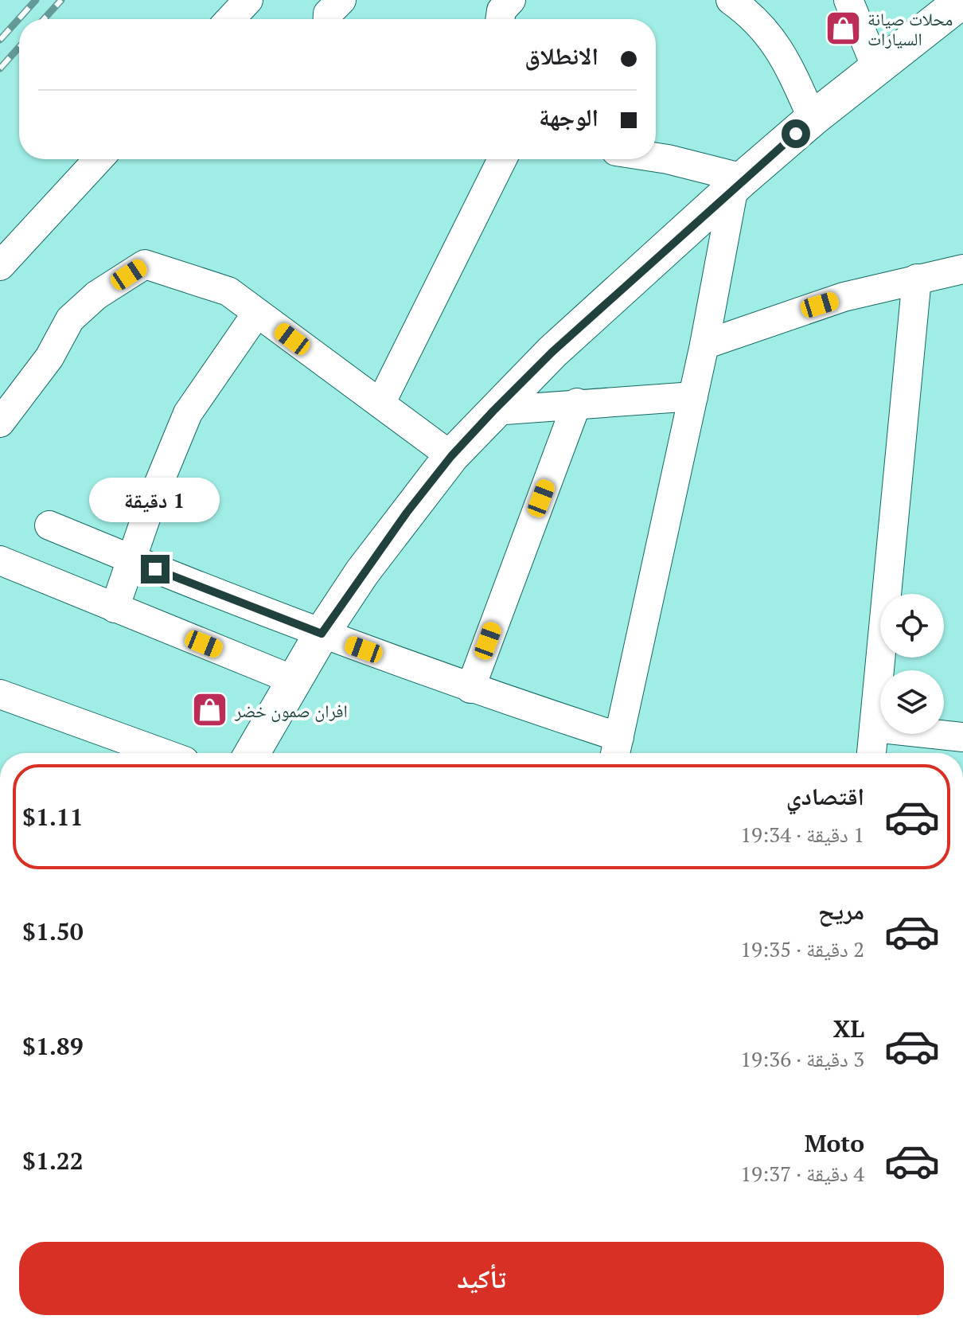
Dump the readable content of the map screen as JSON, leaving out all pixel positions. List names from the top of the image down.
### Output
{
  "places": {
    "shop": ["محلات صيانة السيارات", "افران صمون خضر"]
  },
  "page": {
    "banner": ["الانطلاق", "الوجهة"],
    "bubble": "1 دقيقة",
    "list": [
      {
        "name": "اقتصادي",
        "note": "1 دقيقة · 19:34",
        "value": "$1.11"
      },
      {
        "name": "مريح",
        "note": "2 دقيقة · 19:35",
        "value": "$1.50"
      },
      {
        "name": "XL",
        "note": "3 دقيقة · 19:36",
        "value": "$1.89"
      },
      {
        "name": "Moto",
        "note": "4 دقيقة · 19:37",
        "value": "$1.22"
      }
    ],
    "buttons": "تأكيد"
  }
}
